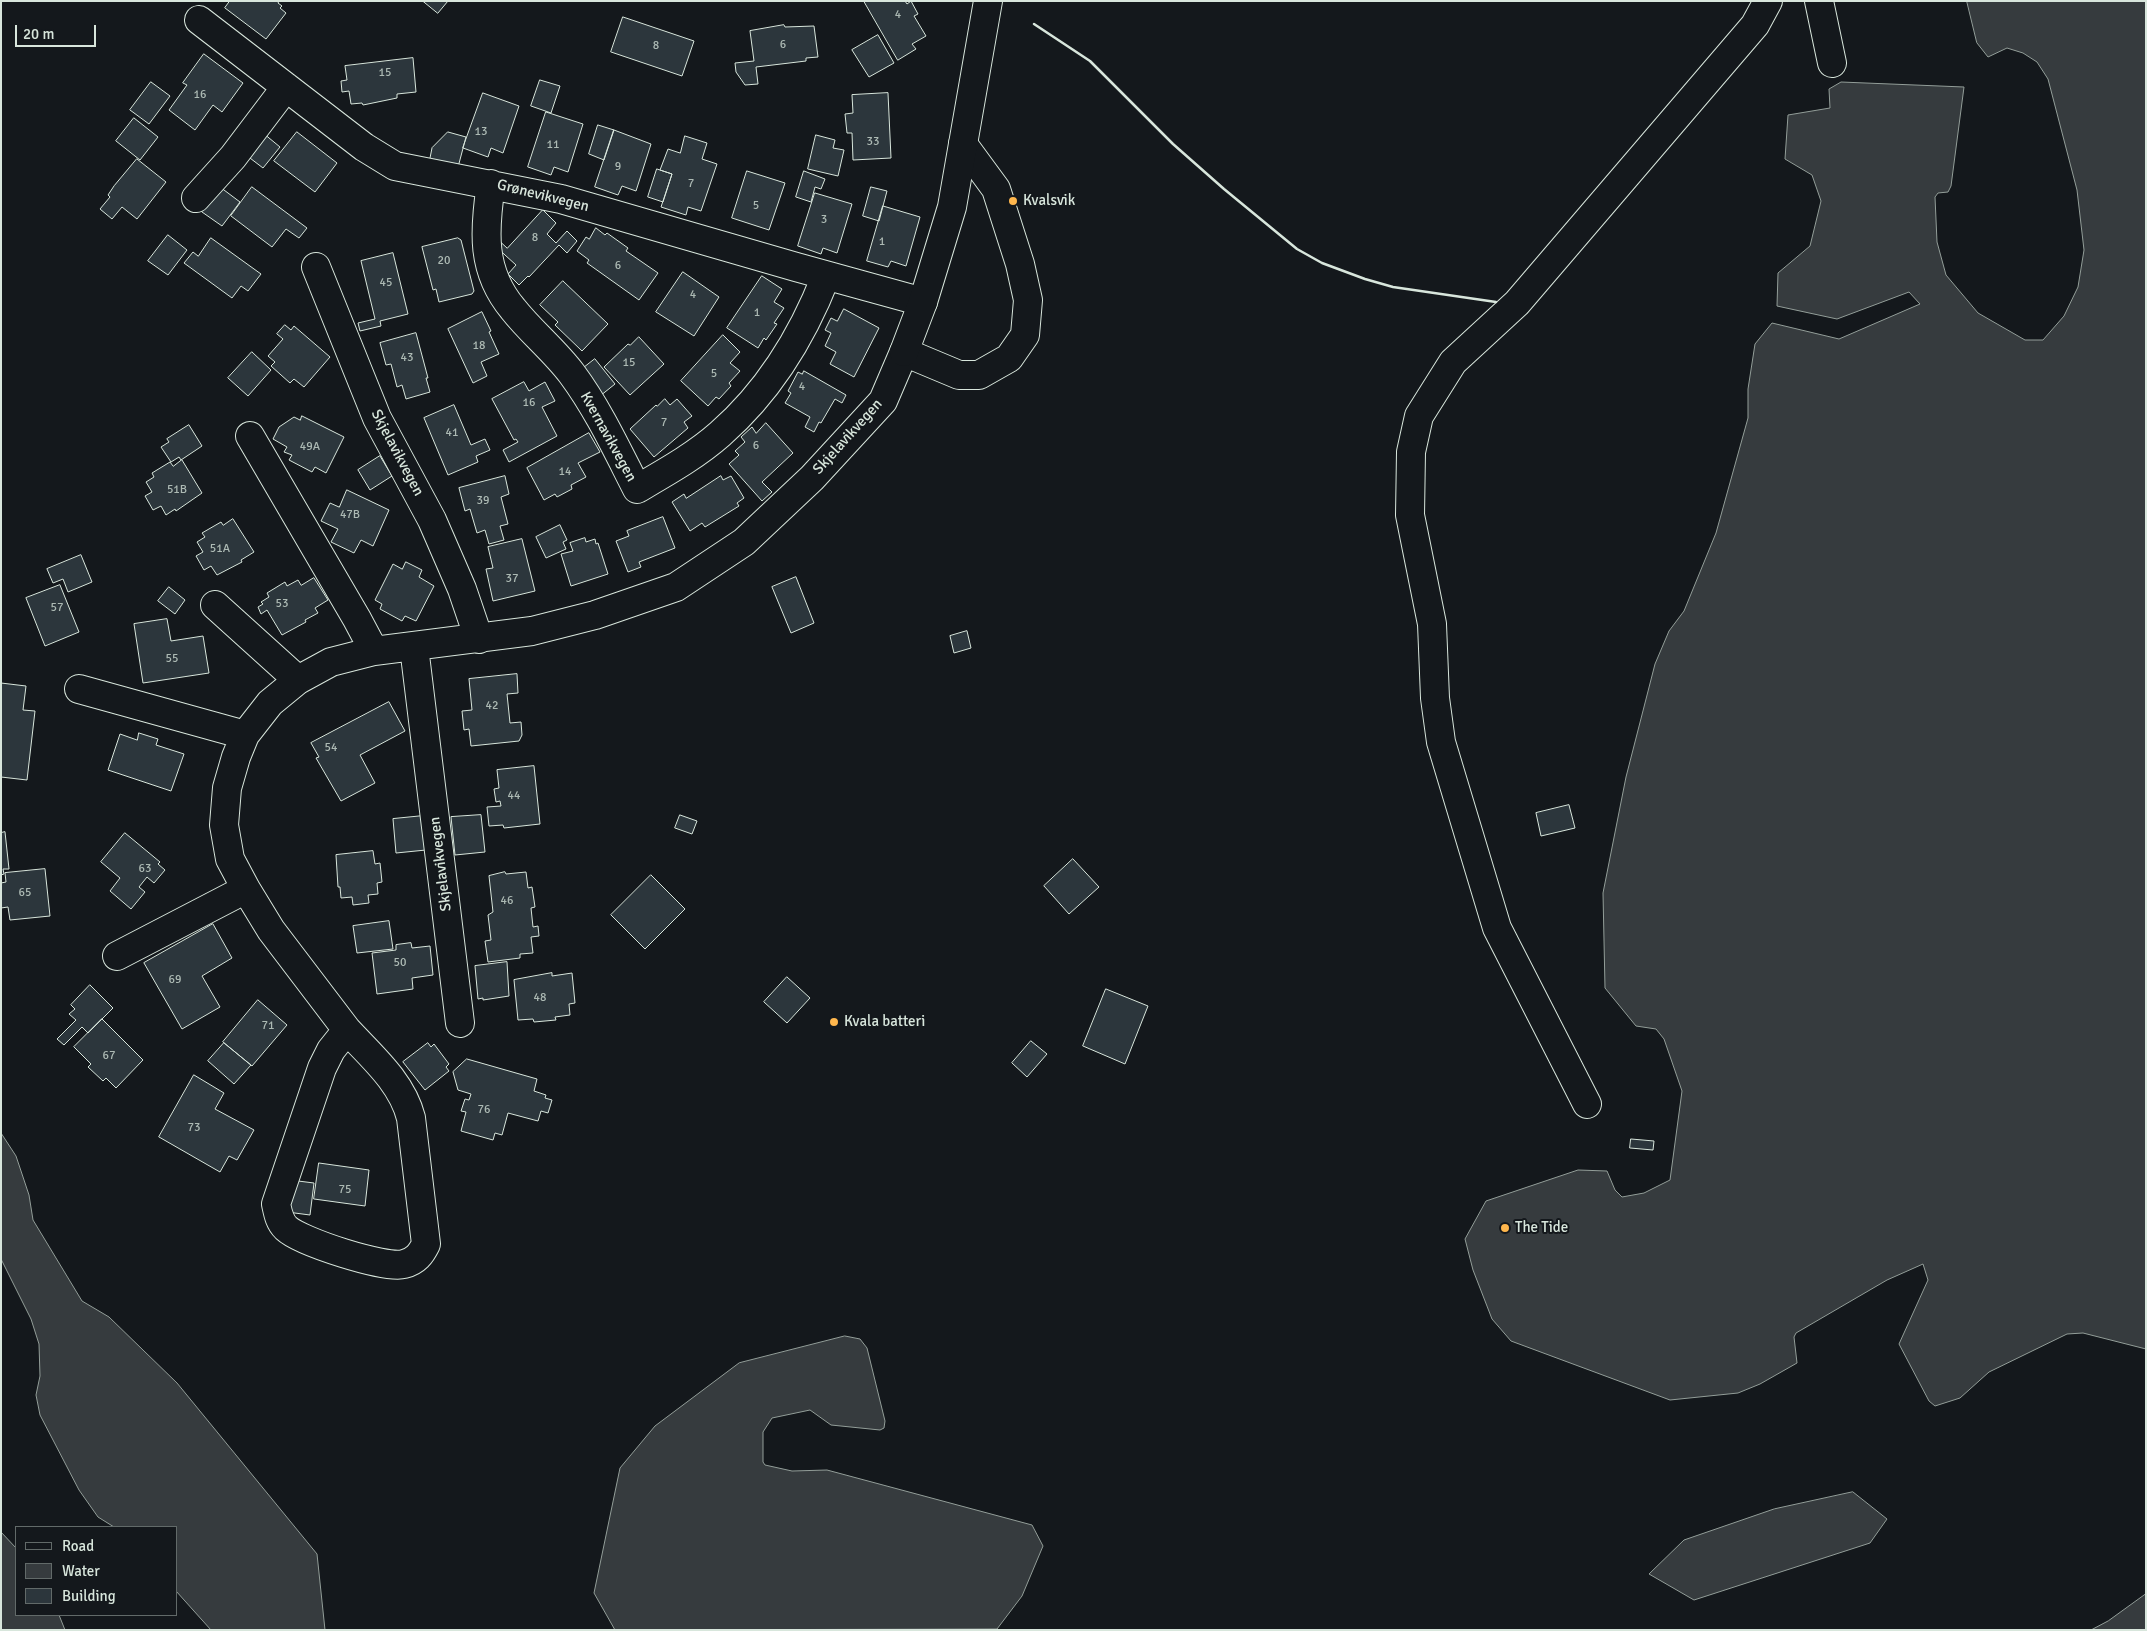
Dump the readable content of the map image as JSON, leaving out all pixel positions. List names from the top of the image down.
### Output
{
  "streets": {
    "street": ["Grønevikvegen", "Kvernavikvegen", "Skjelavikvegen"]
  },
  "crossings": [
    ["Grønevikvegen", "Kvernavikvegen"],
    ["Grønevikvegen", "Skjelavikvegen"]
  ],
  "places": ["Kvalsvik", "Kvala batteri", "The Tide"],
  "house_numbers": [
    "4",
    "6",
    "8",
    "15",
    "16",
    "13",
    "33",
    "11",
    "9",
    "7",
    "5",
    "3",
    "8",
    "1",
    "20",
    "6",
    "45",
    "4",
    "1",
    "18",
    "43",
    "15",
    "5",
    "4",
    "16",
    "7",
    "41",
    "6",
    "49A",
    "14",
    "51B",
    "39",
    "47B",
    "51A",
    "37",
    "53",
    "57",
    "55",
    "42",
    "54",
    "44",
    "63",
    "65",
    "46",
    "50",
    "69",
    "48",
    "71",
    "67",
    "76",
    "73",
    "75"
  ],
  "legend": ["Road", "Water", "Building"],
  "scale_bar": "20 m"
}
